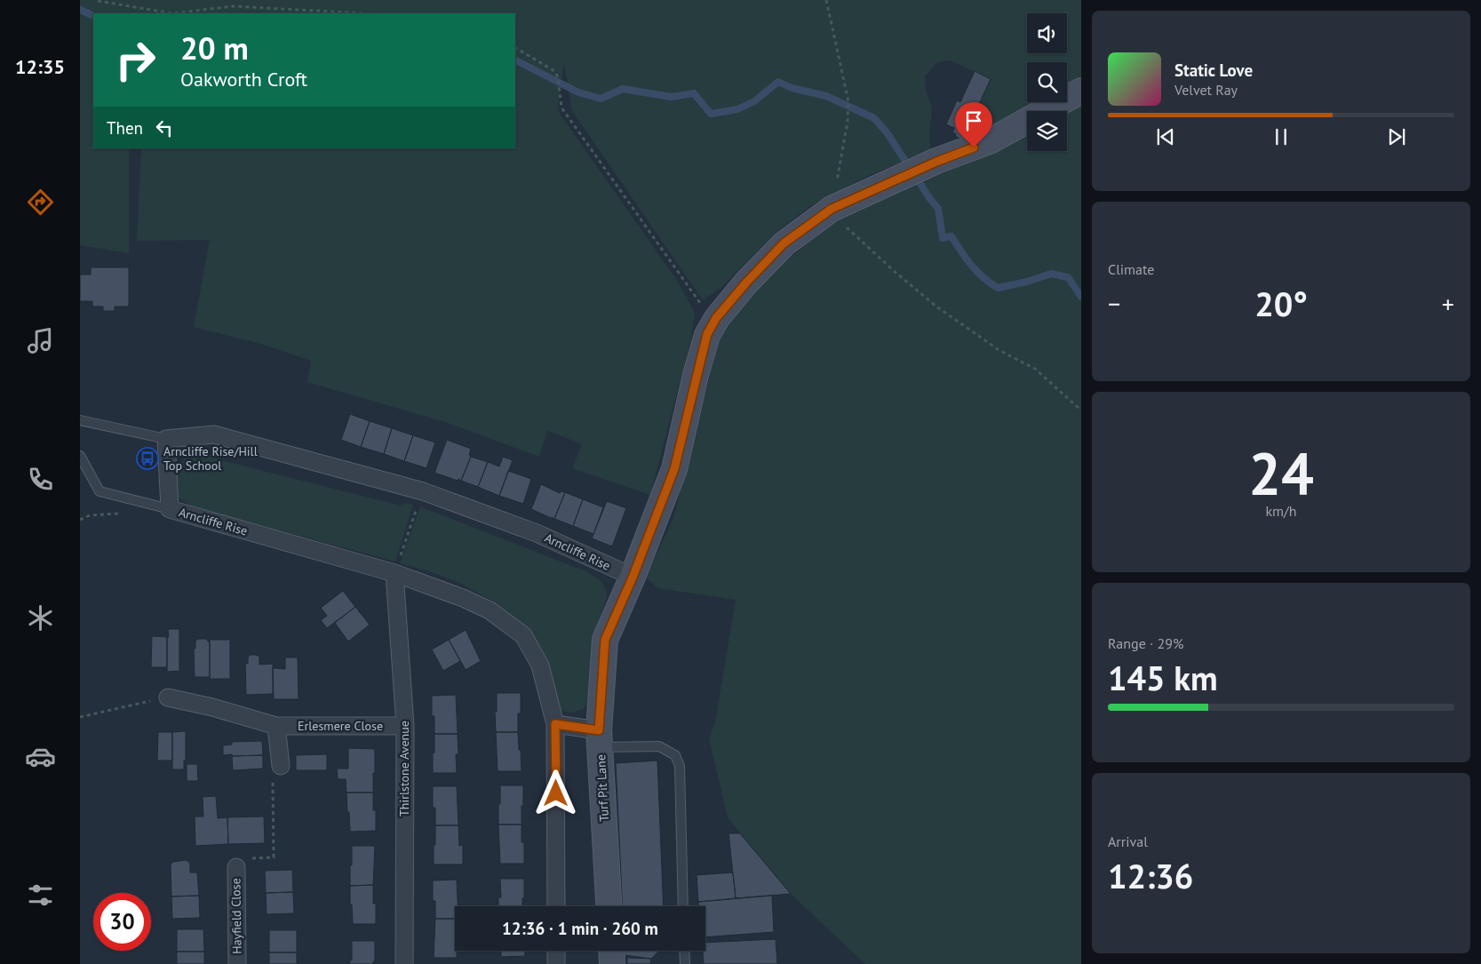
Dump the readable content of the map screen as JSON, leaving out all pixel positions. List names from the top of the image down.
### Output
{
  "streets": {
    "street": [
      "Arncliffe Rise",
      "Erlesmere Close",
      "Thirlstone Avenue",
      "Turf Pit Lane",
      "Hayfield Close"
    ]
  },
  "crossings": [
    ["Arncliffe Rise", "Thirlstone Avenue"],
    ["Arncliffe Rise", "Turf Pit Lane"],
    ["Erlesmere Close", "Thirlstone Avenue"]
  ],
  "places": {
    "bus stop": ["Arncliffe Rise/Hill Top School"]
  },
  "page": {
    "tabs": "12:35",
    "turn": ["20 m", "Oakworth Croft"],
    "song": ["Static Love", "Velvet Ray"],
    "then": "Then",
    "tile": [
      "Climate",
      ["24", "km/h"],
      ["Range · 29%", "145 km"],
      ["Arrival", "12:36"]
    ],
    "heat": ["−", "20°", "+"],
    "limit": "30",
    "trip": "12:36 · 1 min · 260 m"
  }
}
